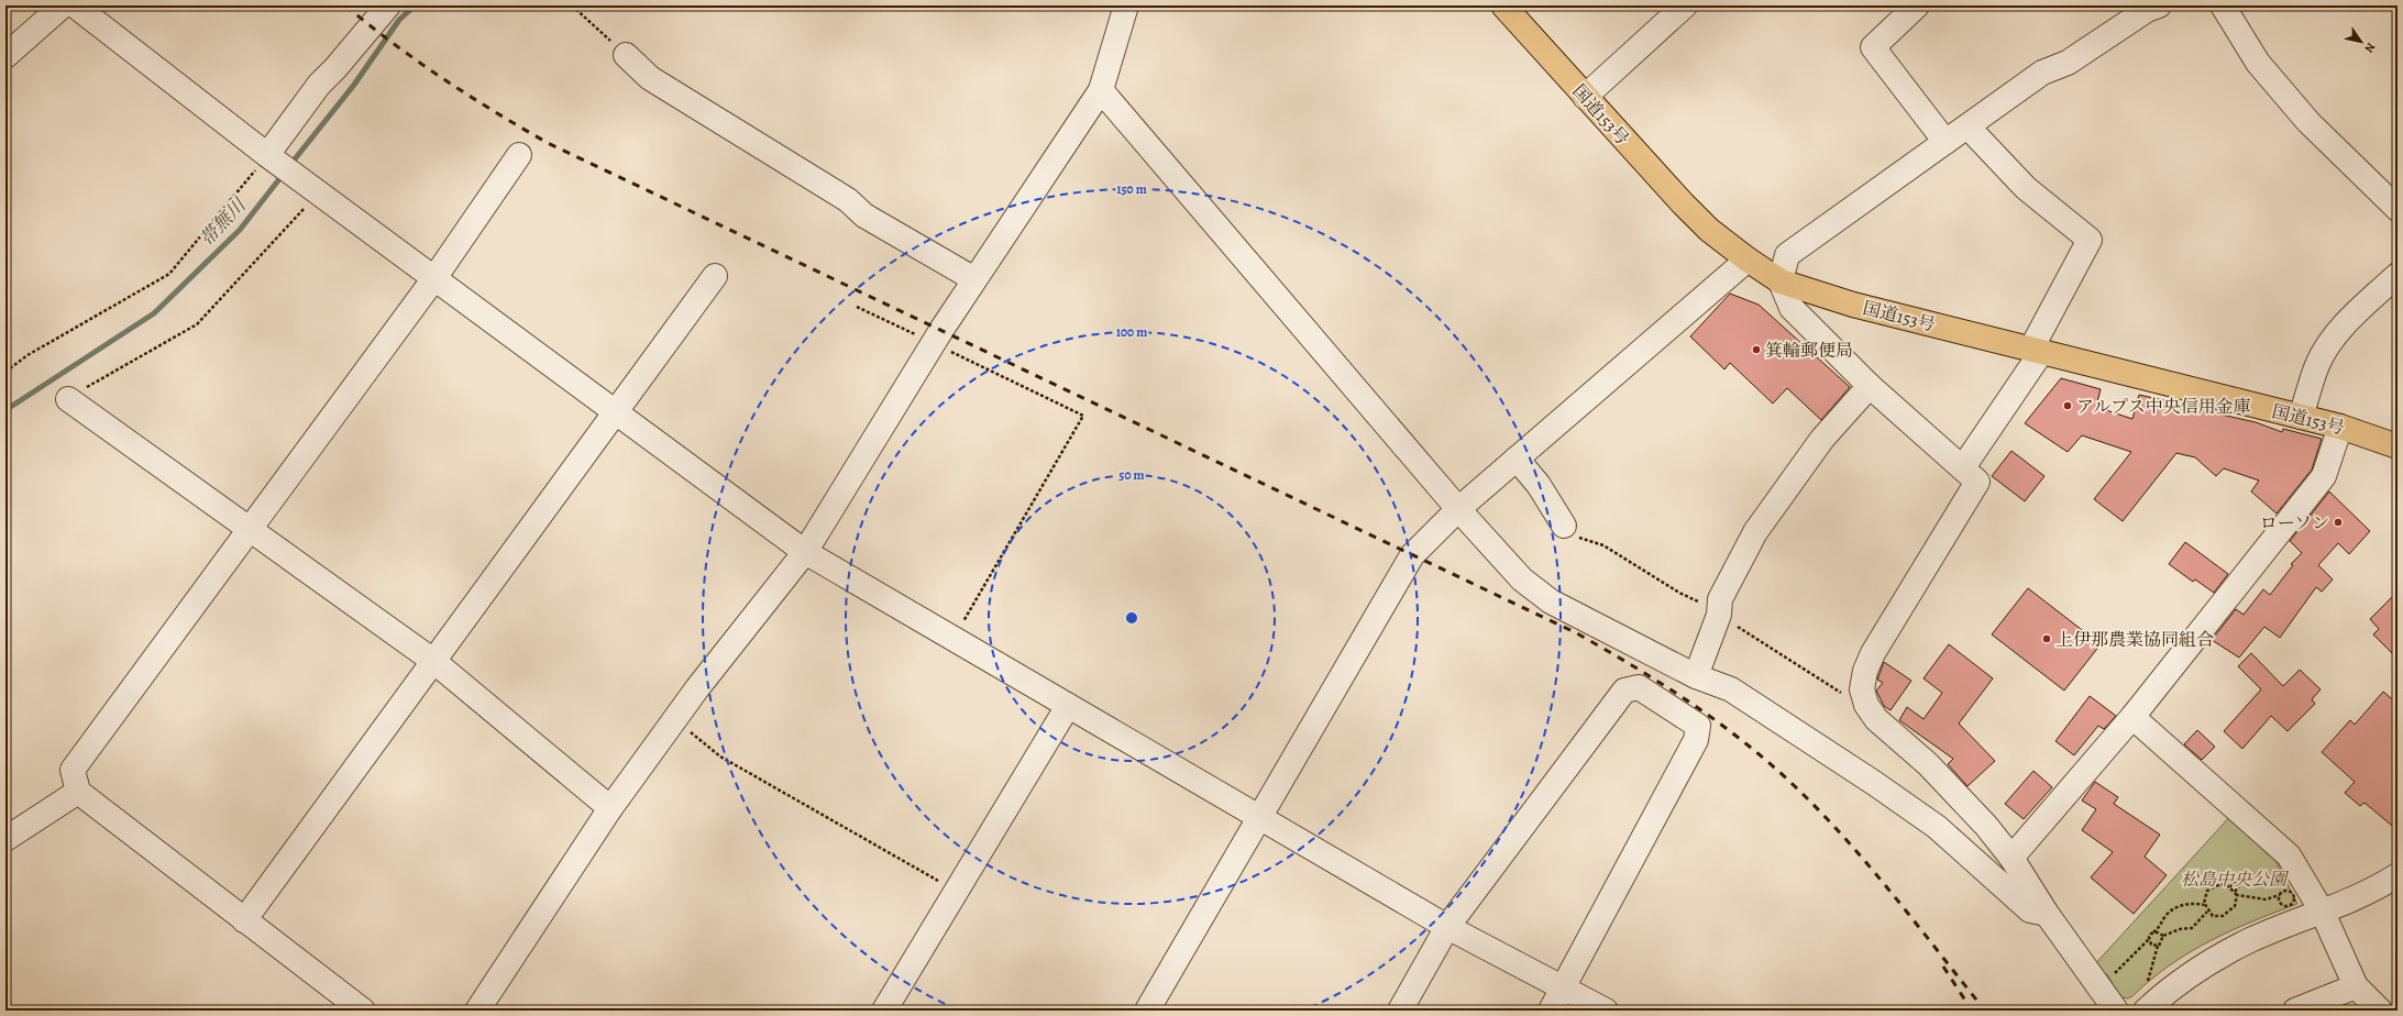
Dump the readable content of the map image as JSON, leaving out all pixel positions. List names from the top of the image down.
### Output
{
  "streets": {
    "highway": ["国道153号"]
  },
  "water": ["帯無川"],
  "parks": ["松島中央公園"],
  "places": [
    "箕輪郵便局",
    "アルプス中央信用金庫",
    "ローソン",
    "上伊那農業協同組合"
  ],
  "north": "bottom right",
  "rings": ["150 m", "100 m", "50 m"]
}
